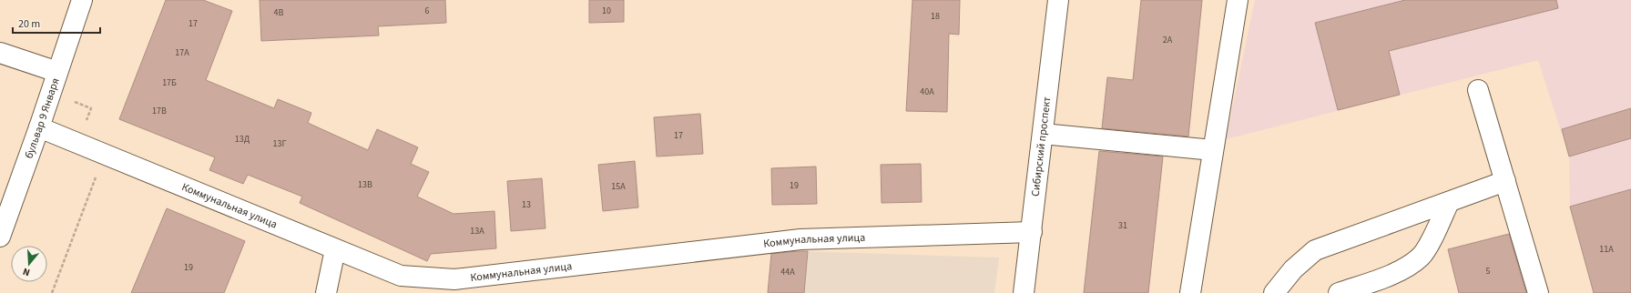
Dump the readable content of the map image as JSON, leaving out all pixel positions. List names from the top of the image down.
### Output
{
  "streets": {
    "street": ["бульвар 9 Января", "Сибирский проспект", "Коммунальная улица"]
  },
  "crossings": [
    ["бульвар 9 Января", "Коммунальная улица"],
    ["Сибирский проспект", "Коммунальная улица"]
  ],
  "house_numbers": [
    "6",
    "10",
    "4В",
    "18",
    "17",
    "2А",
    "17А",
    "17Б",
    "40А",
    "17В",
    "17",
    "13Д",
    "13Г",
    "13В",
    "19",
    "15А",
    "13",
    "31",
    "13А",
    "11А",
    "19",
    "5",
    "44А"
  ],
  "scale_bar": "20 m",
  "north": "bottom"
}
